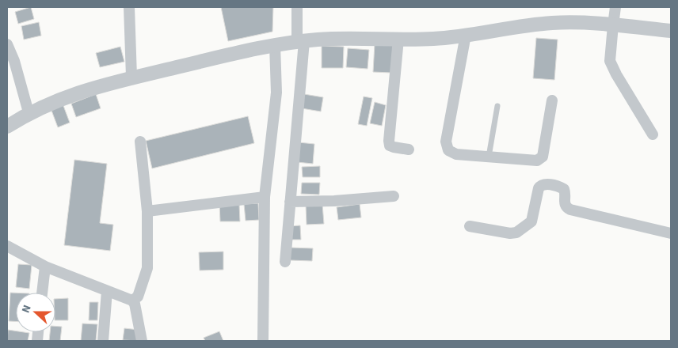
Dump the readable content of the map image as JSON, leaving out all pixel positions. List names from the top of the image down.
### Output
{
  "north": "left"
}
